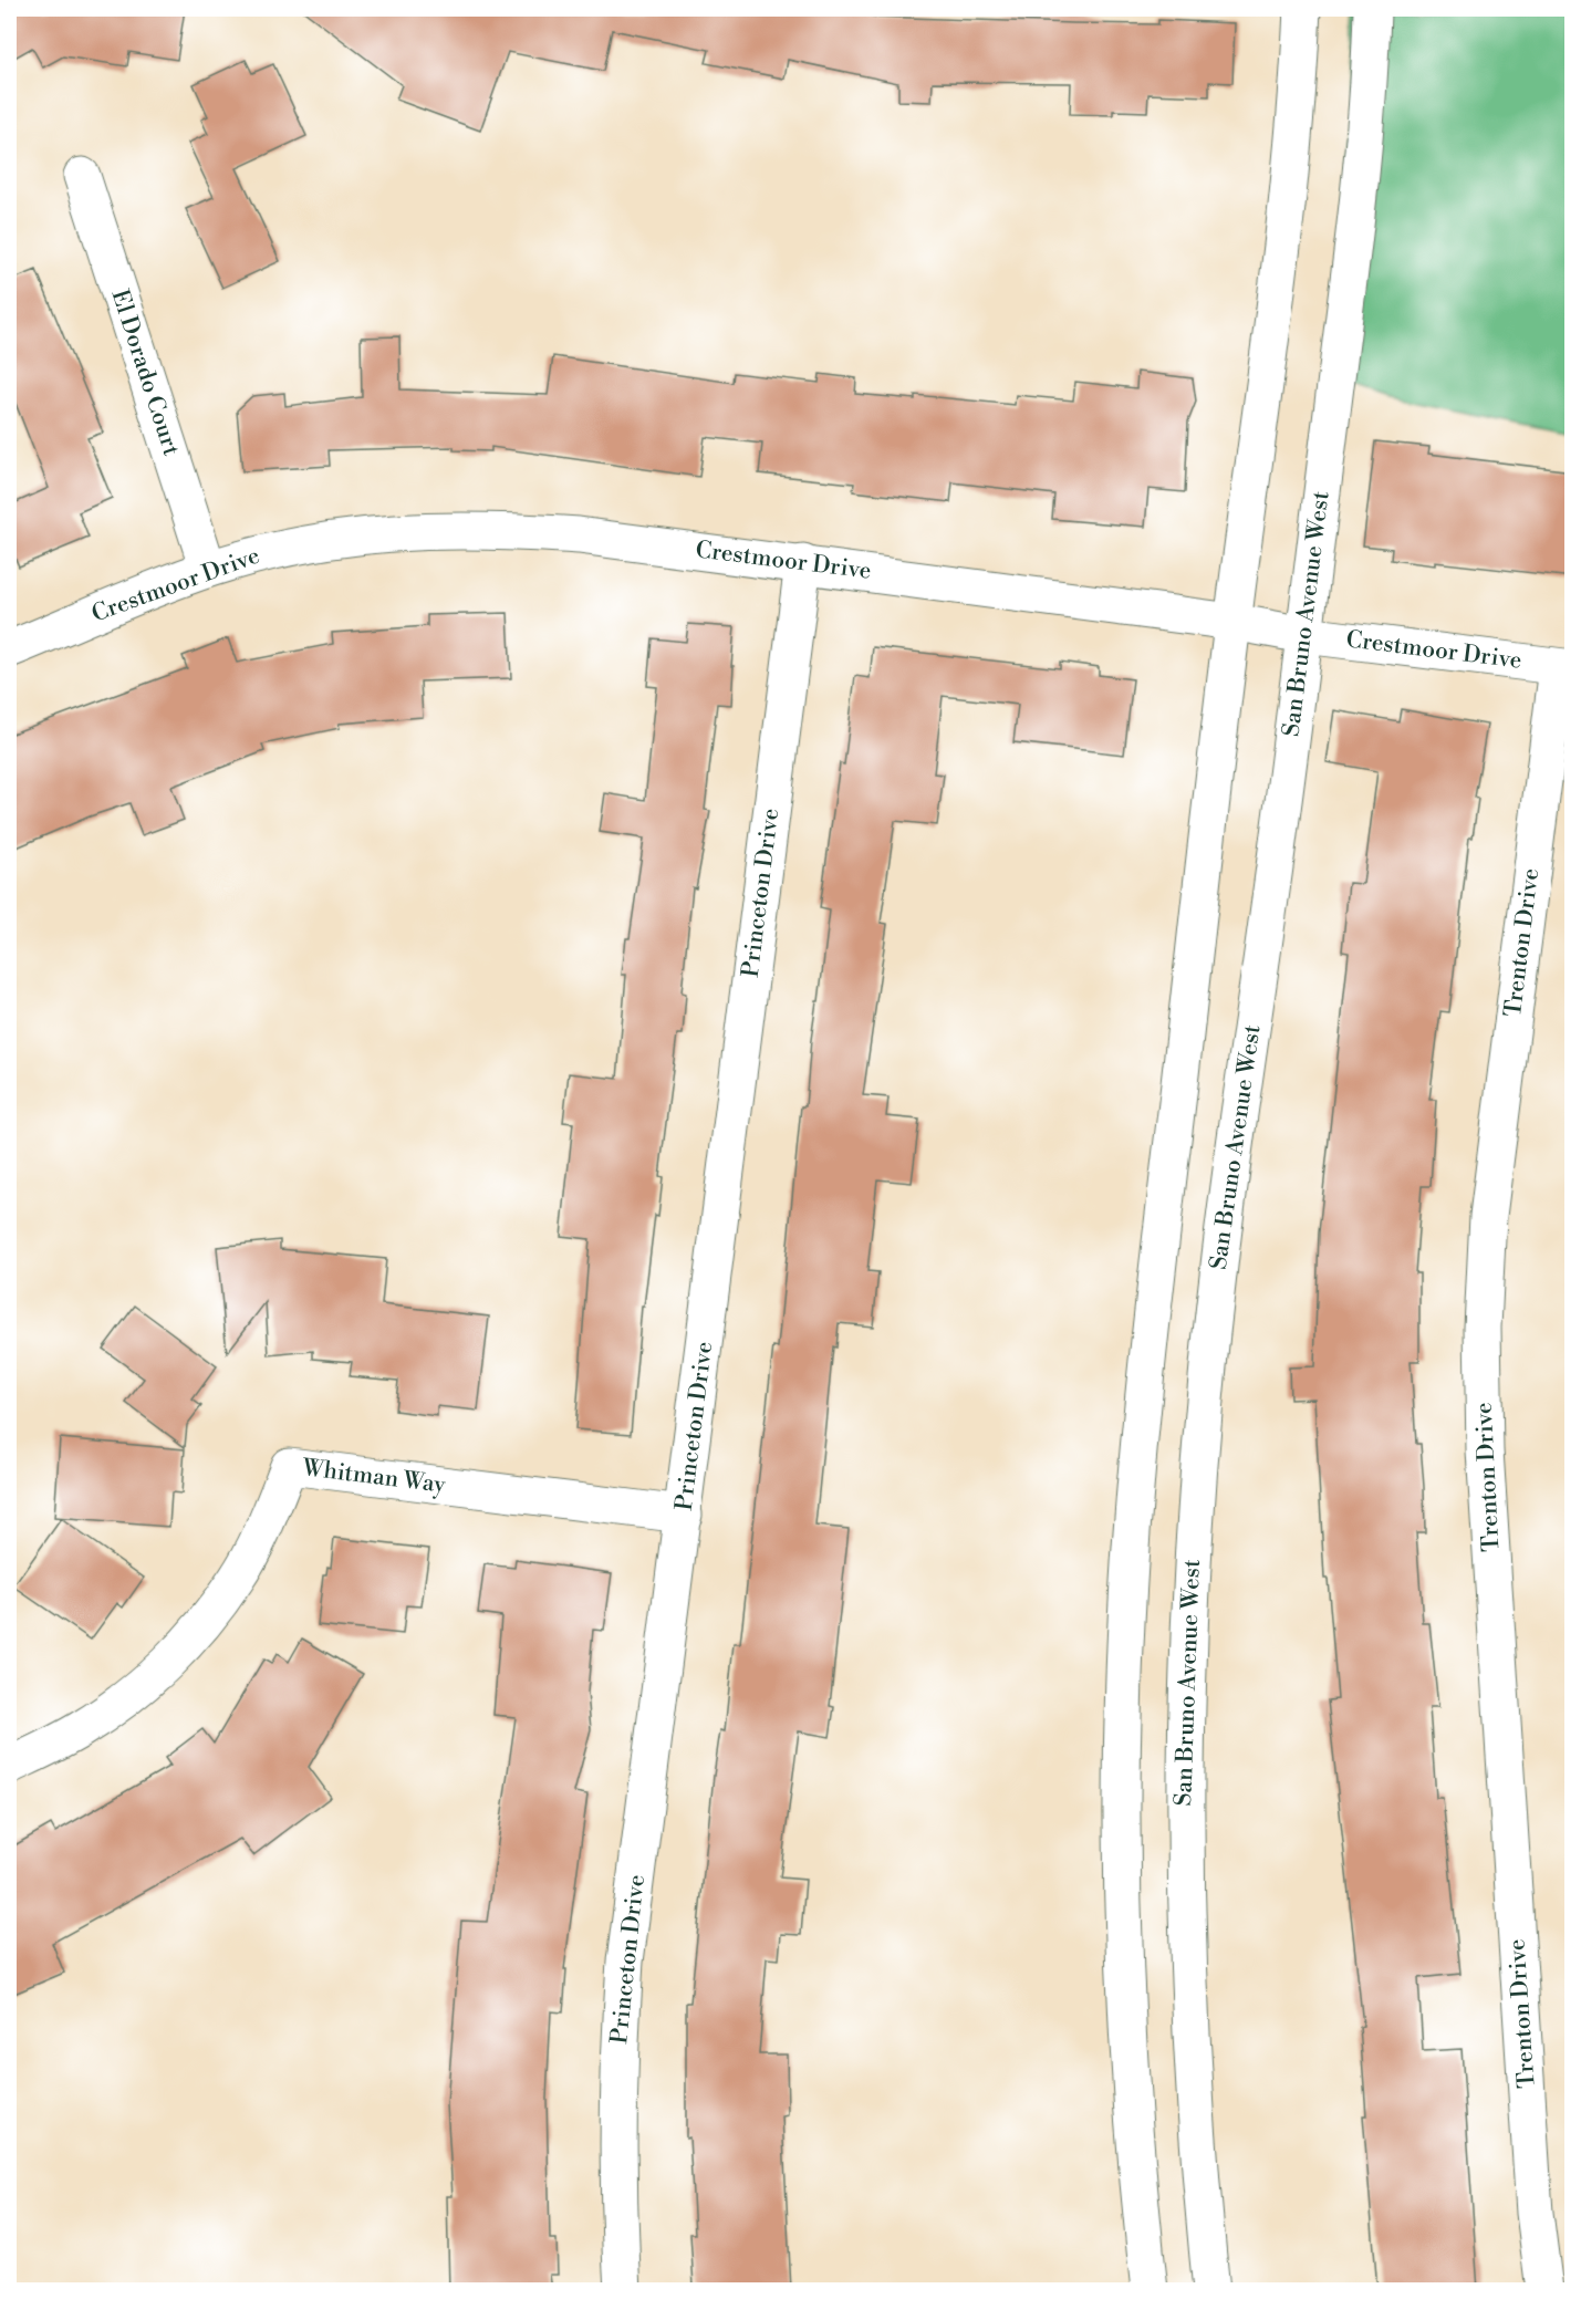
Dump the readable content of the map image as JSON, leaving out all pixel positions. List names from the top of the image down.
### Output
{
  "streets": {
    "street": [
      "El Dorado Court",
      "Crestmoor Drive",
      "San Bruno Avenue West",
      "Princeton Drive",
      "Trenton Drive",
      "Whitman Way"
    ]
  },
  "crossings": [
    ["El Dorado Court", "Crestmoor Drive"],
    ["Crestmoor Drive", "San Bruno Avenue West"],
    ["Crestmoor Drive", "Princeton Drive"],
    ["Crestmoor Drive", "Trenton Drive"],
    ["Princeton Drive", "Whitman Way"]
  ]
}
